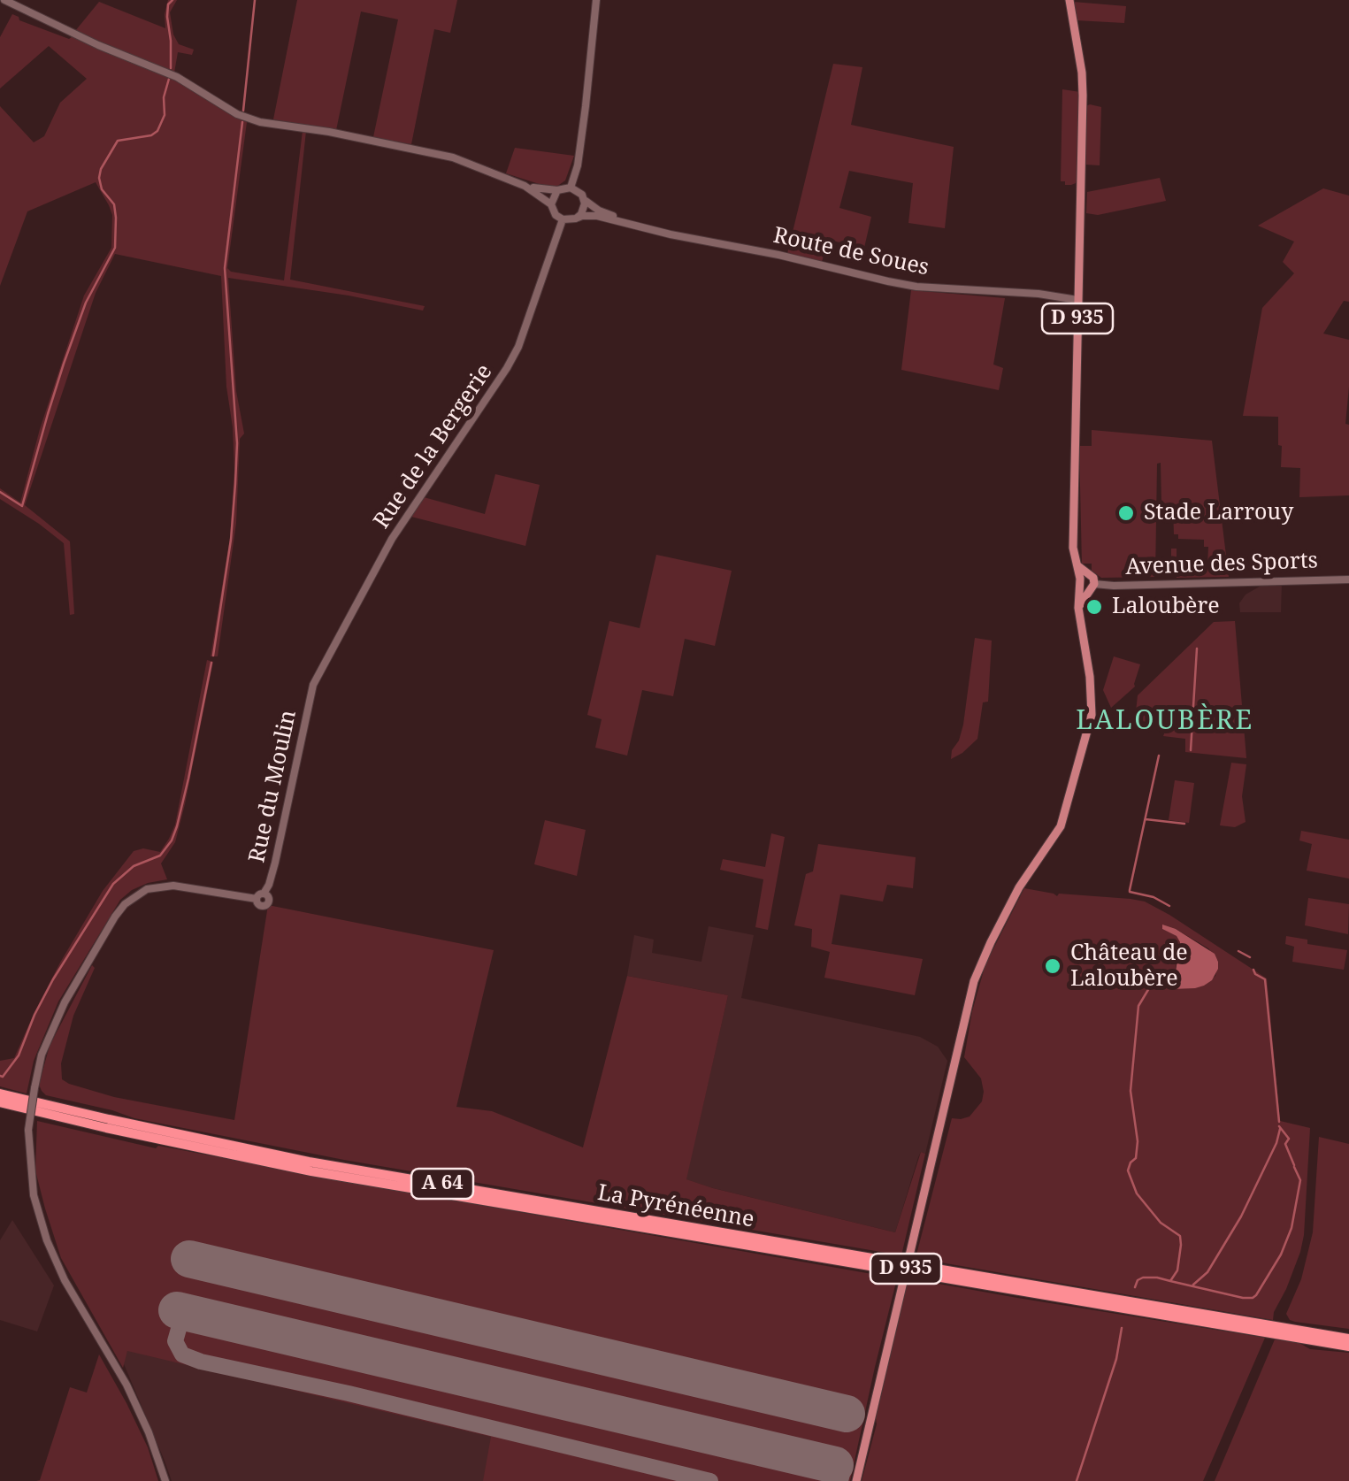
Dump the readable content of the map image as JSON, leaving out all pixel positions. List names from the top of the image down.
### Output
{
  "streets": {
    "highway": ["A 64", "La Pyrénéenne"],
    "main road": ["D 935"],
    "street": [
      "Route de Soues",
      "Rue de la Bergerie",
      "Avenue des Sports",
      "Rue du Moulin"
    ]
  },
  "crossings": [
    ["Route de Soues", "D 935"],
    ["Route de Soues", "Rue de la Bergerie"],
    ["Rue de la Bergerie", "Rue du Moulin"]
  ],
  "districts": ["LALOUBÈRE"],
  "places": ["Stade Larrouy", "Laloubère", "Château de Laloubère"]
}
